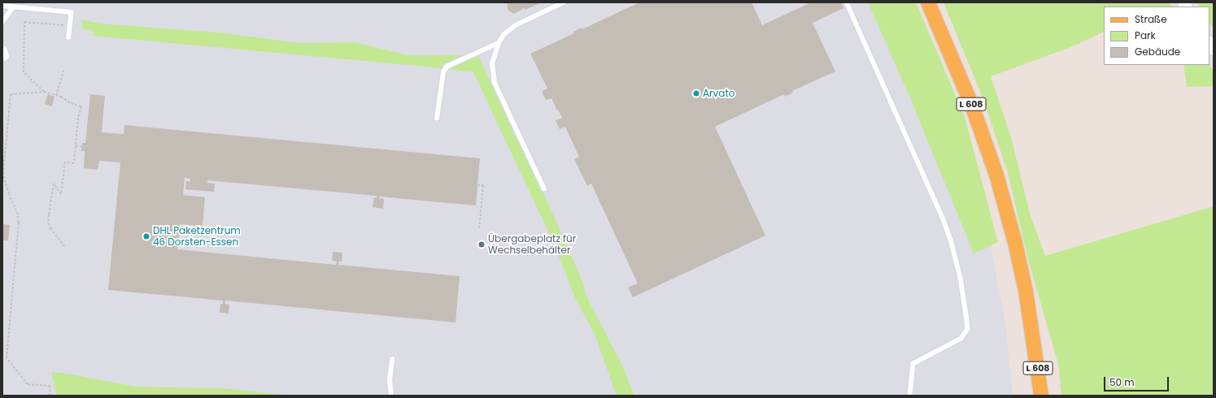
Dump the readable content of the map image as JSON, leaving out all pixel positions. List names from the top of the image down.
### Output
{
  "streets": {
    "main road": ["L 608"]
  },
  "places": ["Arvato", "DHL Paketzentrum 46 Dorsten-Essen", "Übergabeplatz für Wechselbehälter"],
  "legend": ["Straße", "Park", "Gebäude"],
  "scale_bar": "50 m"
}
